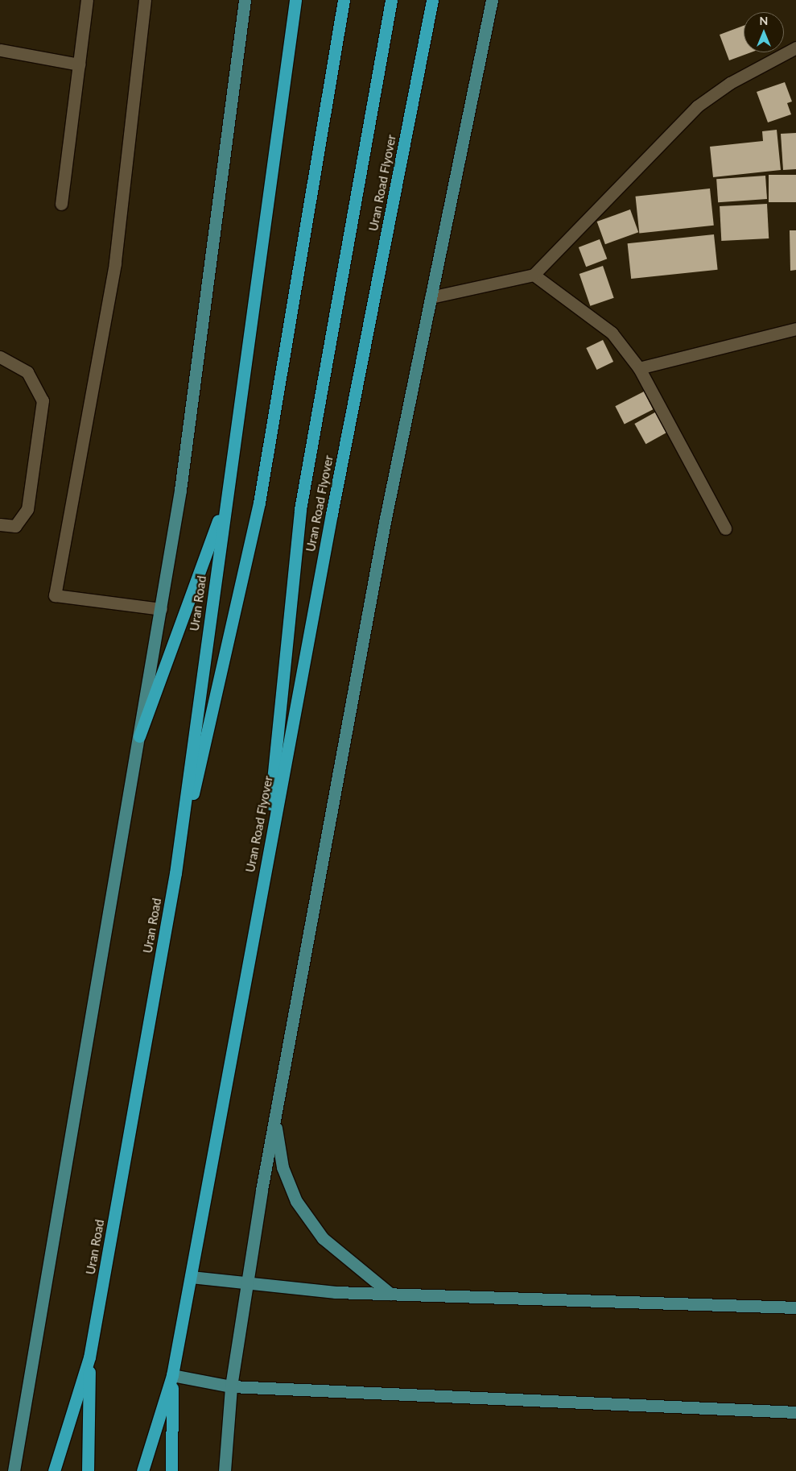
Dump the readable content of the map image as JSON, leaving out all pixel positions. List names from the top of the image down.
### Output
{
  "streets": {
    "highway": ["Uran Road Flyover", "Uran Road"]
  },
  "north": "top"
}
